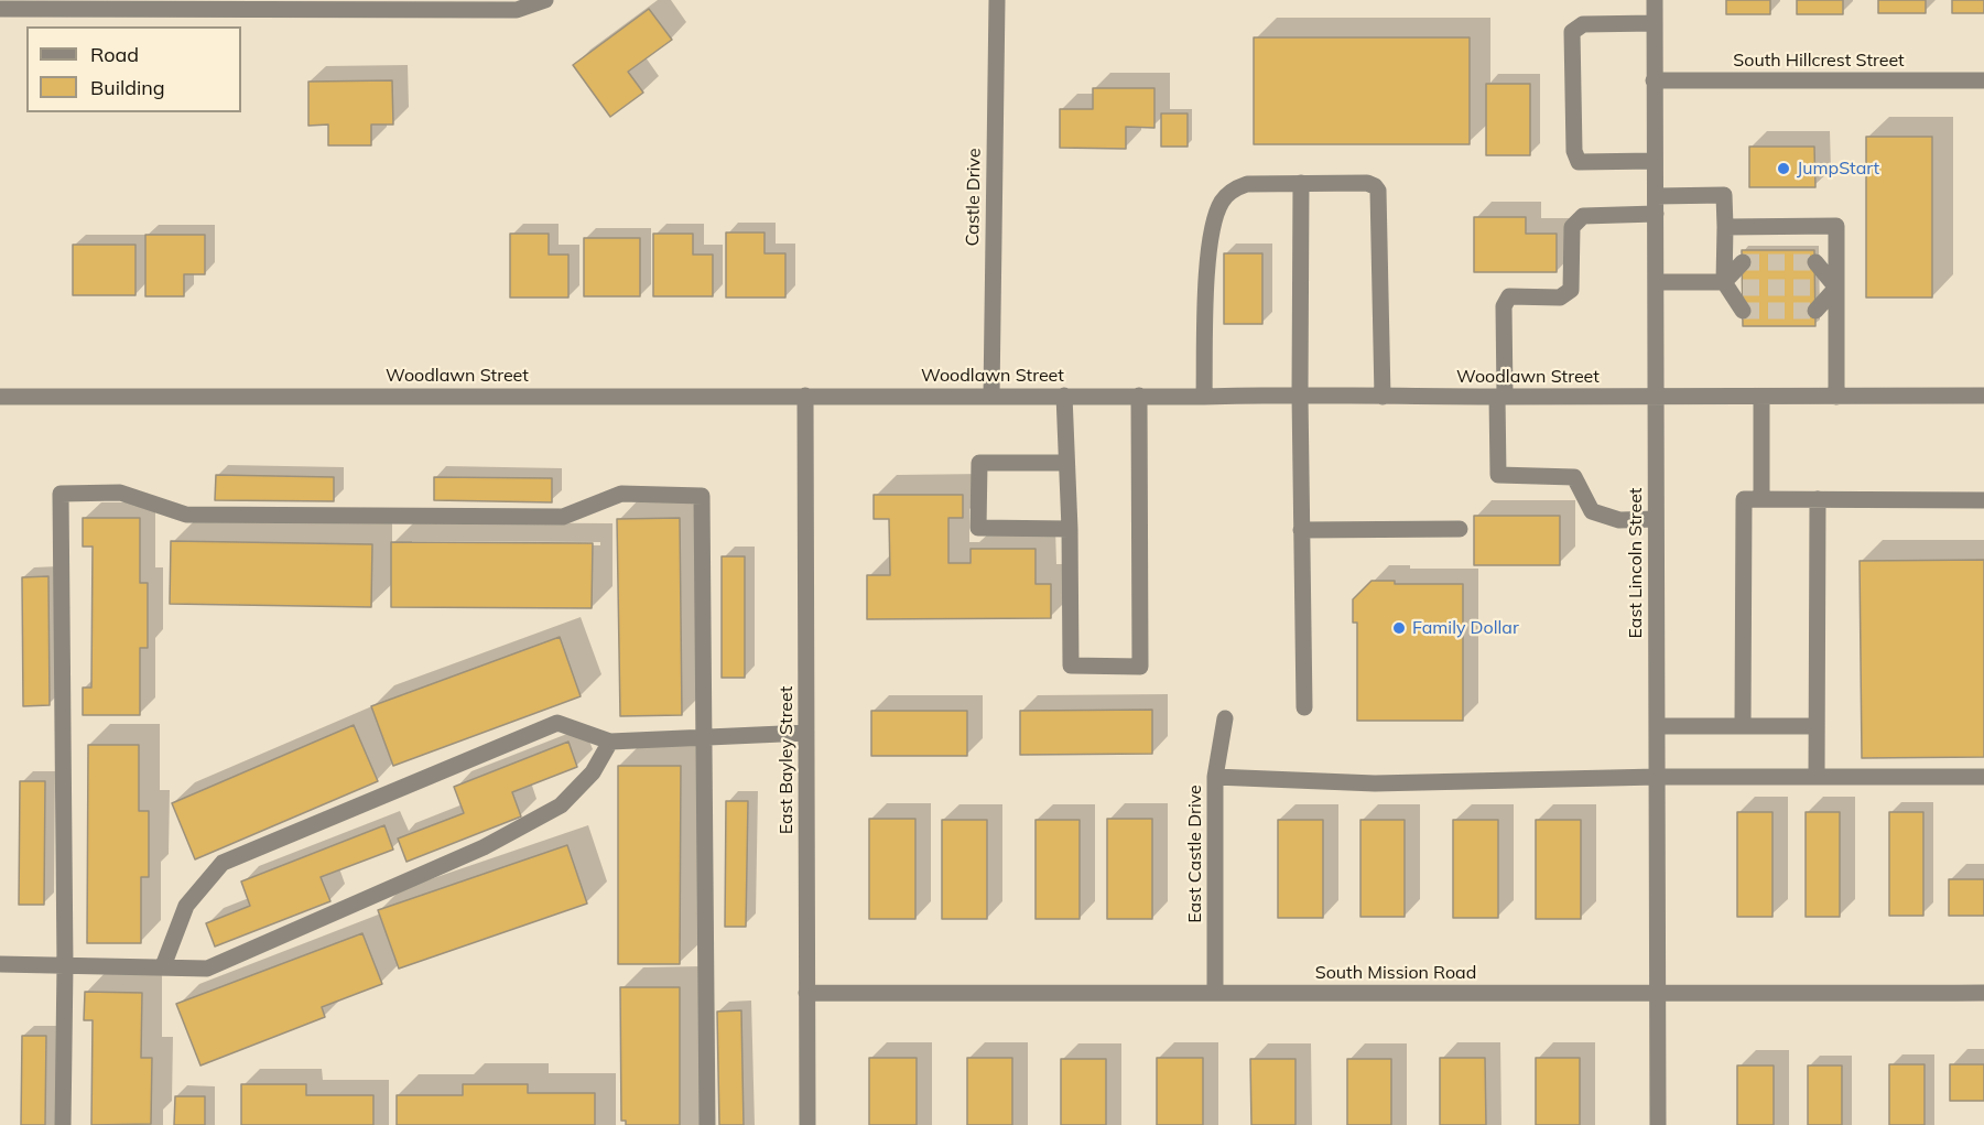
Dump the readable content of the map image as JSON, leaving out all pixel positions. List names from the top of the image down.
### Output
{
  "streets": {
    "street": [
      "South Hillcrest Street",
      "Castle Drive",
      "Woodlawn Street",
      "East Lincoln Street",
      "East Bayley Street",
      "East Castle Drive",
      "South Mission Road"
    ]
  },
  "crossings": [
    ["South Hillcrest Street", "East Lincoln Street"],
    ["Castle Drive", "Woodlawn Street"],
    ["Woodlawn Street", "East Lincoln Street"],
    ["Woodlawn Street", "East Bayley Street"],
    ["East Lincoln Street", "South Mission Road"],
    ["East Bayley Street", "South Mission Road"],
    ["East Castle Drive", "South Mission Road"]
  ],
  "places": ["JumpStart", "Family Dollar"],
  "legend": ["Road", "Building"]
}
